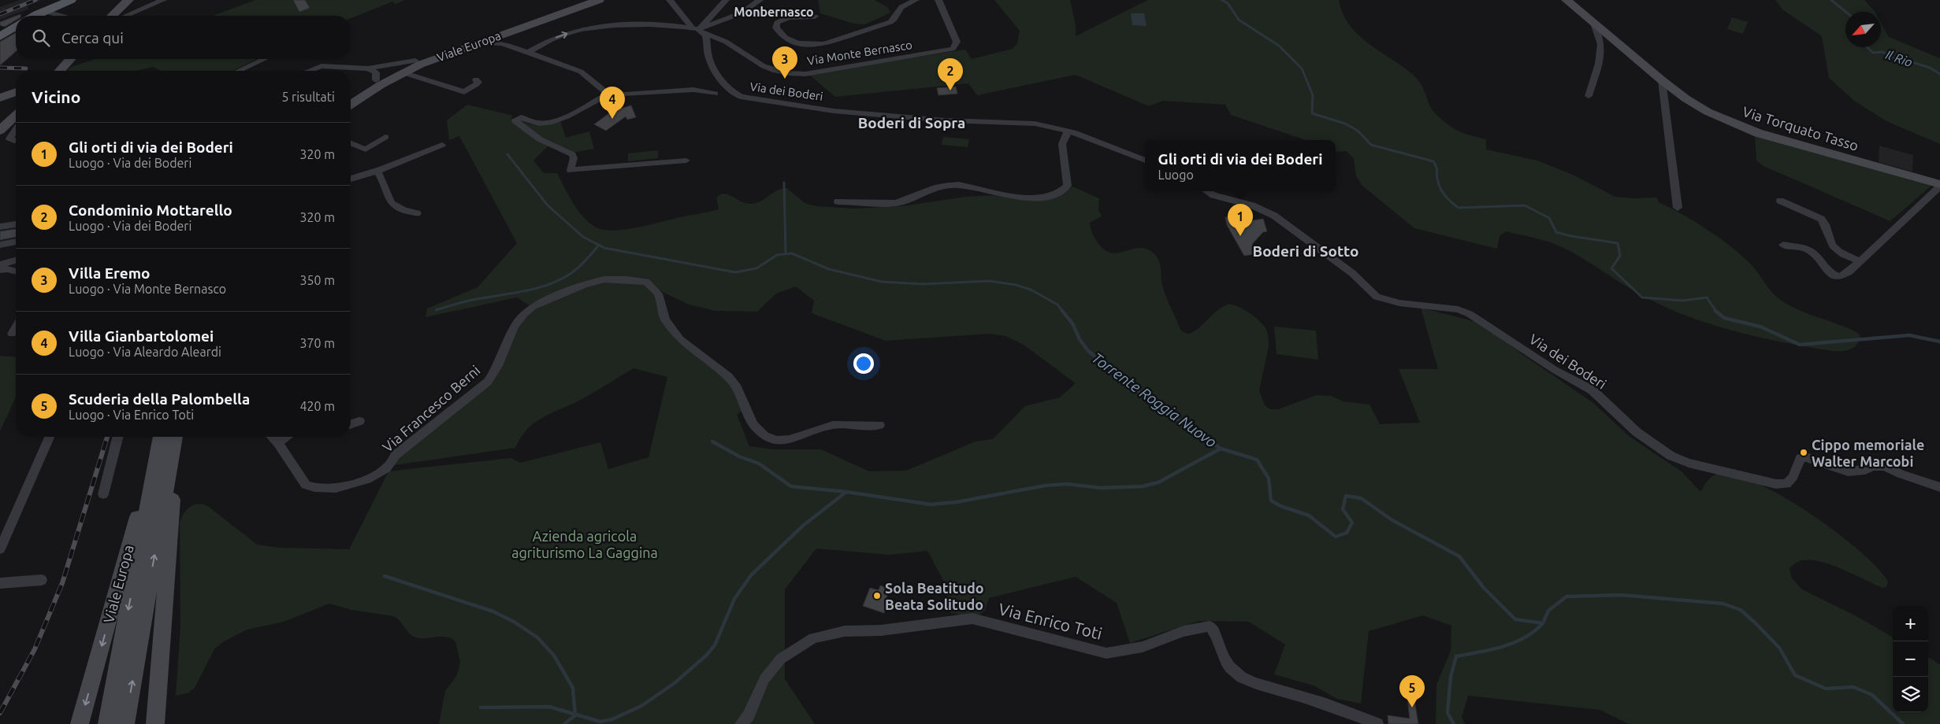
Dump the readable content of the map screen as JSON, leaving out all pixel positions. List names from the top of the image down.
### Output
{
  "streets": {
    "street": [
      "Viale Europa",
      "Via Monte Bernasco",
      "Via dei Boderi",
      "Via Torquato Tasso",
      "Via Francesco Berni",
      "Via Enrico Toti"
    ]
  },
  "crossings": [
    ["Via Monte Bernasco", "Via dei Boderi"]
  ],
  "districts": ["Monbernasco", "Boderi di Sopra", "Boderi di Sotto"],
  "water": ["Il Rio", "Torrente Roggia Nuovo"],
  "parks": ["Azienda agricola agriturismo La Gaggina"],
  "places": ["Cippo memoriale Walter Marcobi", "Sola Beatitudo Beata Solitudo"],
  "north": "bottom left",
  "page": {
    "search": "Cerca qui",
    "pins": [
      "3",
      "2",
      "4",
      "1",
      "5"
    ],
    "heading": ["Vicino", "5 risultati"],
    "list": [
      {
        "mark": "1",
        "name": "Gli orti di via dei Boderi",
        "note": "Luogo · Via dei Boderi",
        "value": "320 m"
      },
      {
        "mark": "2",
        "name": "Condominio Mottarello",
        "note": "Luogo · Via dei Boderi",
        "value": "320 m"
      },
      {
        "mark": "3",
        "name": "Villa Eremo",
        "note": "Luogo · Via Monte Bernasco",
        "value": "350 m"
      },
      {
        "mark": "4",
        "name": "Villa Gianbartolomei",
        "note": "Luogo · Via Aleardo Aleardi",
        "value": "370 m"
      },
      {
        "mark": "5",
        "name": "Scuderia della Palombella",
        "note": "Luogo · Via Enrico Toti",
        "value": "420 m"
      }
    ],
    "popup": ["Gli orti di via dei Boderi", "Luogo"],
    "map_buttons": ["+", "−"]
  }
}
